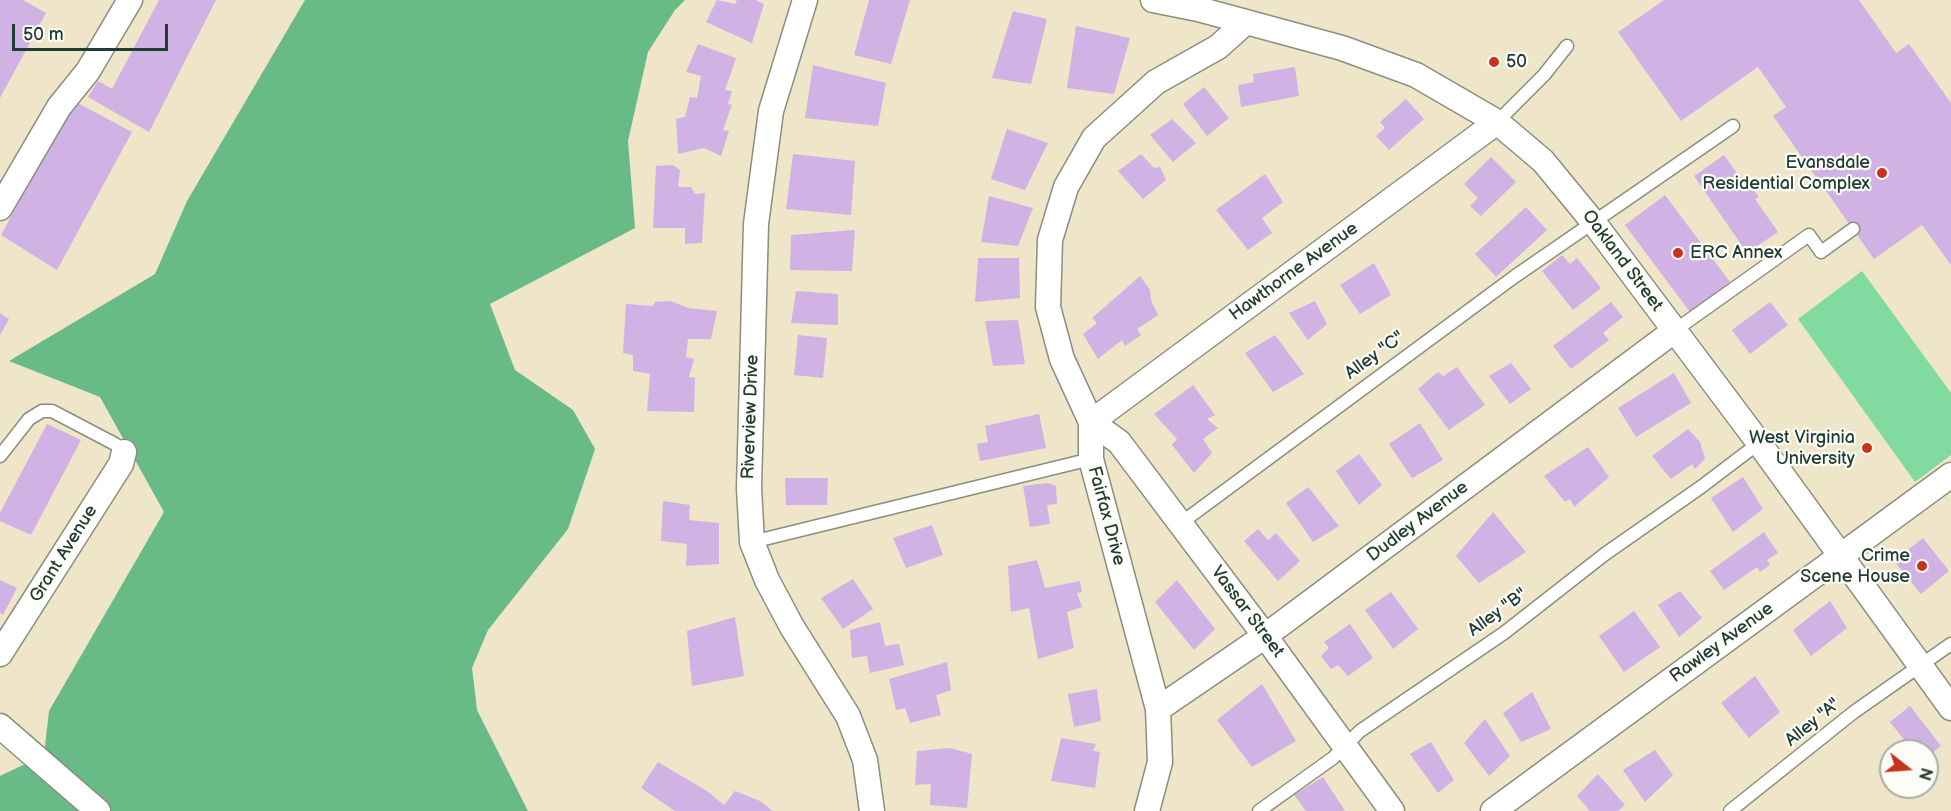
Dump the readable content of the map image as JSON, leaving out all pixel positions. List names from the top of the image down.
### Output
{
  "streets": {
    "street": [
      "Oakland Street",
      "Hawthorne Avenue",
      "Riverview Drive",
      "Fairfax Drive",
      "Dudley Avenue",
      "Grant Avenue",
      "Vassar Street",
      "Rawley Avenue"
    ],
    "lane": ["Alley \"C\"", "Alley \"B\"", "Alley \"A\""]
  },
  "crossings": [
    ["Oakland Street", "Hawthorne Avenue"],
    ["Oakland Street", "Alley \"C\""],
    ["Oakland Street", "Fairfax Drive"],
    ["Oakland Street", "Dudley Avenue"],
    ["Oakland Street", "Alley \"B\""],
    ["Oakland Street", "Rawley Avenue"],
    ["Oakland Street", "Alley \"A\""],
    ["Hawthorne Avenue", "Fairfax Drive"],
    ["Hawthorne Avenue", "Vassar Street"],
    ["Alley \"C\"", "Vassar Street"],
    ["Fairfax Drive", "Dudley Avenue"],
    ["Fairfax Drive", "Vassar Street"],
    ["Dudley Avenue", "Vassar Street"],
    ["Vassar Street", "Alley \"B\""]
  ],
  "places": [
    "50",
    "Evansdale Residential Complex",
    "ERC Annex",
    "West Virginia University",
    "Crime Scene House"
  ],
  "scale_bar": "50 m",
  "north": "right"
}
